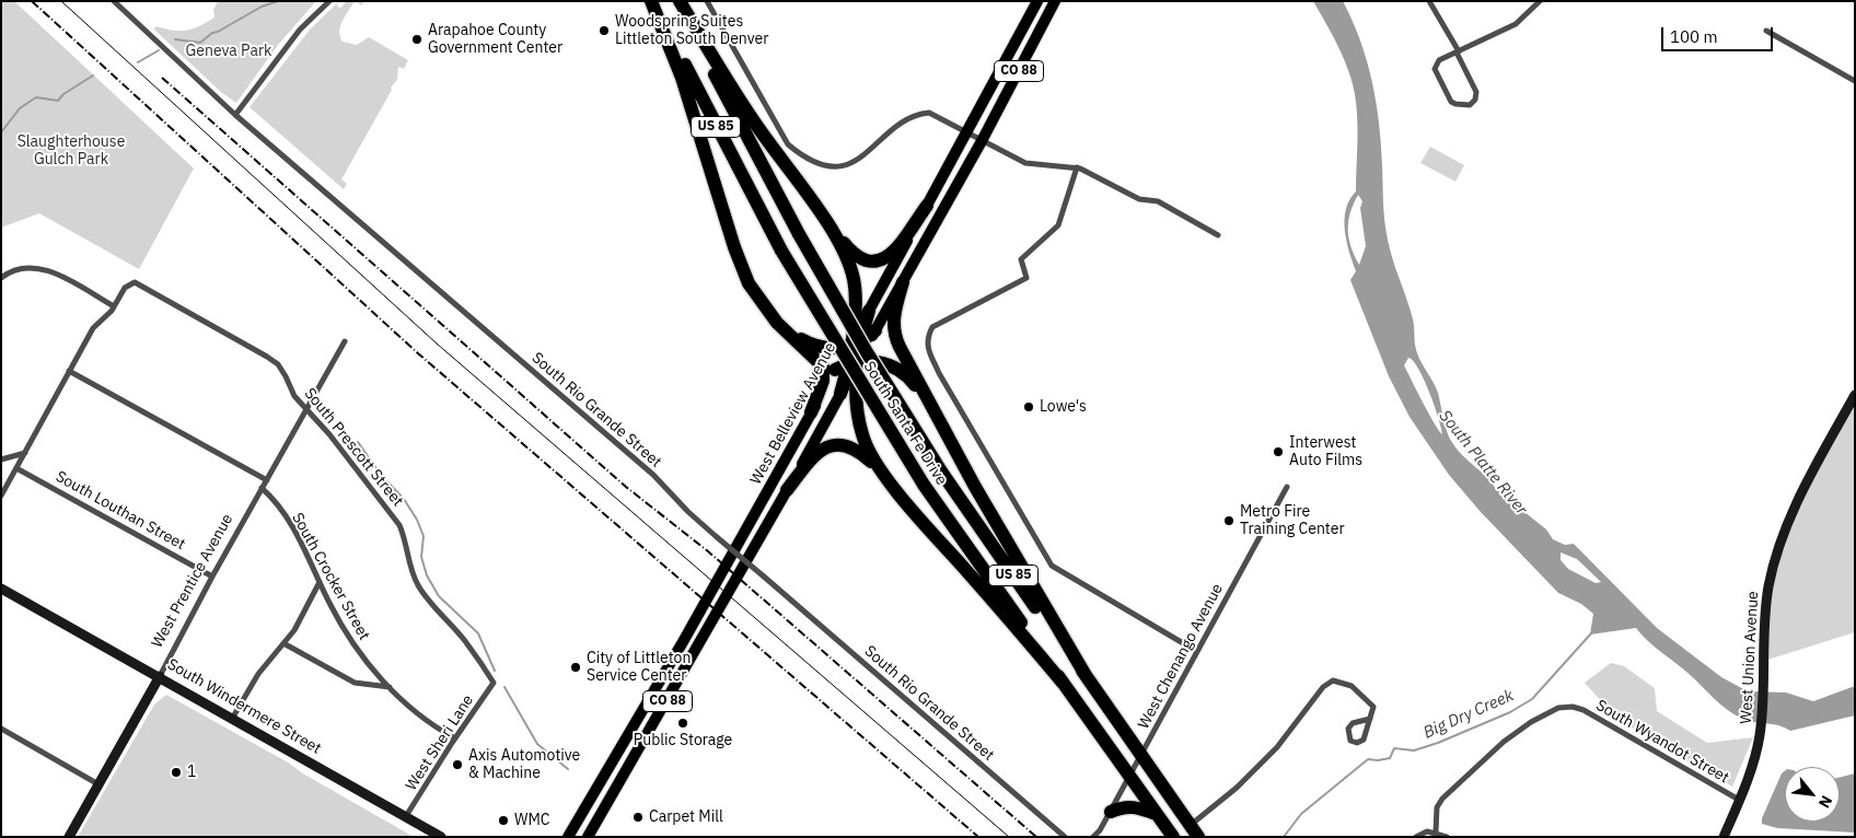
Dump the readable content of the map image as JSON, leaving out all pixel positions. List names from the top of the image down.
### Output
{
  "streets": {
    "highway": ["US 85", "South Santa Fe Drive"],
    "main road": ["CO 88", "West Belleview Avenue"],
    "street": [
      "South Rio Grande Street",
      "South Prescott Street",
      "South Louthan Street",
      "South Crocker Street",
      "West Prentice Avenue",
      "West Chenango Avenue",
      "West Union Avenue",
      "South Windermere Street",
      "South Wyandot Street",
      "West Sheri Lane"
    ]
  },
  "crossings": [
    ["South Santa Fe Drive", "West Chenango Avenue"],
    ["South Prescott Street", "West Prentice Avenue"],
    ["South Prescott Street", "West Sheri Lane"],
    ["South Louthan Street", "West Prentice Avenue"],
    ["South Crocker Street", "West Prentice Avenue"],
    ["South Crocker Street", "West Sheri Lane"],
    ["West Prentice Avenue", "South Windermere Street"],
    ["West Union Avenue", "South Wyandot Street"],
    ["South Windermere Street", "West Sheri Lane"]
  ],
  "water": ["South Platte River", "Big Dry Creek"],
  "parks": ["Geneva Park", "Slaughterhouse Gulch Park"],
  "places": [
    "Woodspring Suites Littleton South Denver",
    "Arapahoe County Government Center",
    "Lowe's",
    "Interwest Auto Films",
    "Metro Fire Training Center",
    "City of Littleton Service Center",
    "Public Storage",
    "Axis Automotive & Machine",
    "1",
    "Carpet Mill",
    "WMC"
  ],
  "scale_bar": "100 m",
  "north": "bottom right"
}
